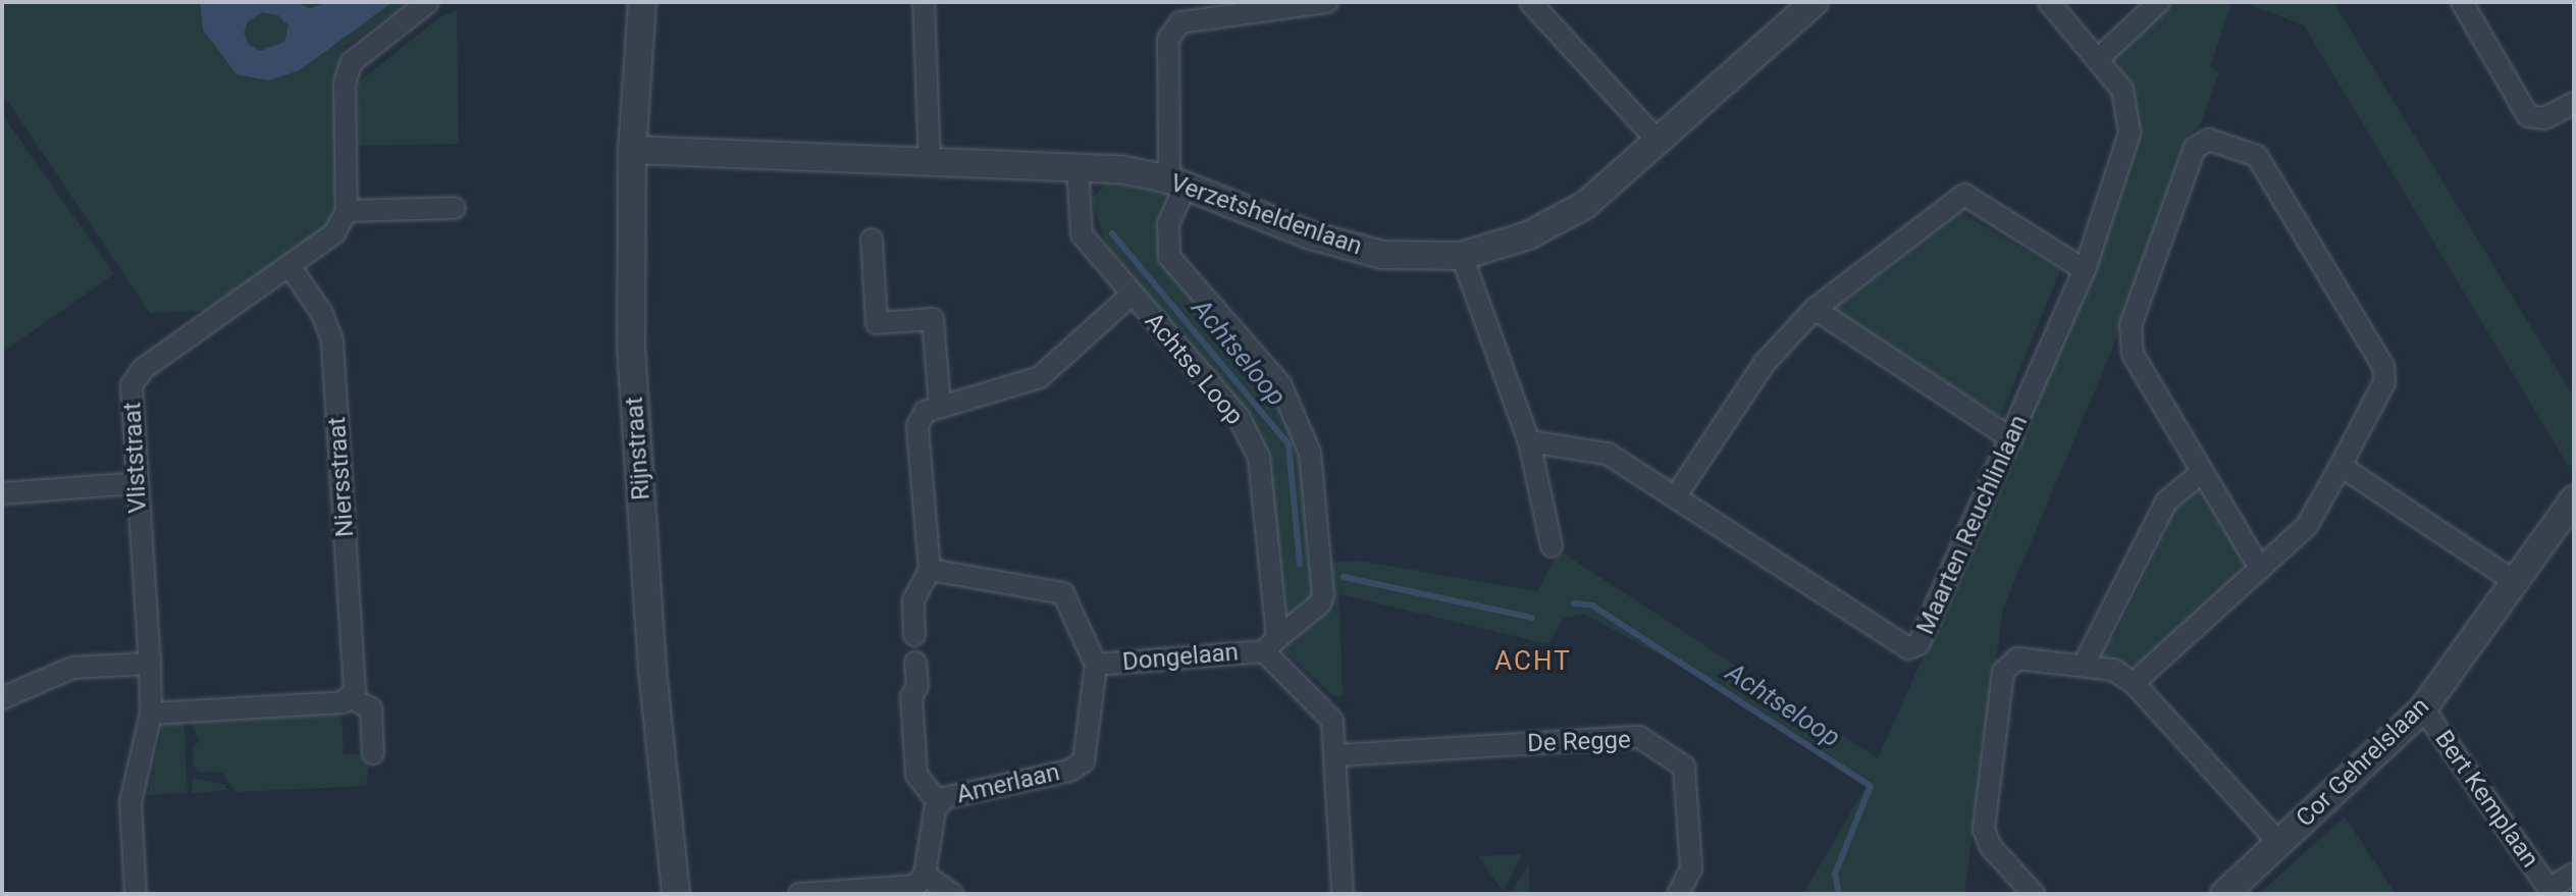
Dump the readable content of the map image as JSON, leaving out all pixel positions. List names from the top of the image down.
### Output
{
  "streets": {
    "street": [
      "Verzetsheldenlaan",
      "Achtse Loop",
      "Rijnstraat",
      "Vliststraat",
      "Niersstraat",
      "Maarten Reuchlinlaan",
      "Dongelaan",
      "De Regge",
      "Cor Gehrelslaan",
      "Amerlaan",
      "Bert Kemplaan"
    ]
  },
  "crossings": [
    ["Verzetsheldenlaan", "Achtse Loop"],
    ["Verzetsheldenlaan", "Rijnstraat"],
    ["Achtse Loop", "Dongelaan"],
    ["Vliststraat", "Niersstraat"],
    ["Dongelaan", "Amerlaan"],
    ["Cor Gehrelslaan", "Bert Kemplaan"]
  ],
  "districts": ["ACHT"],
  "water": ["Achtseloop"]
}
